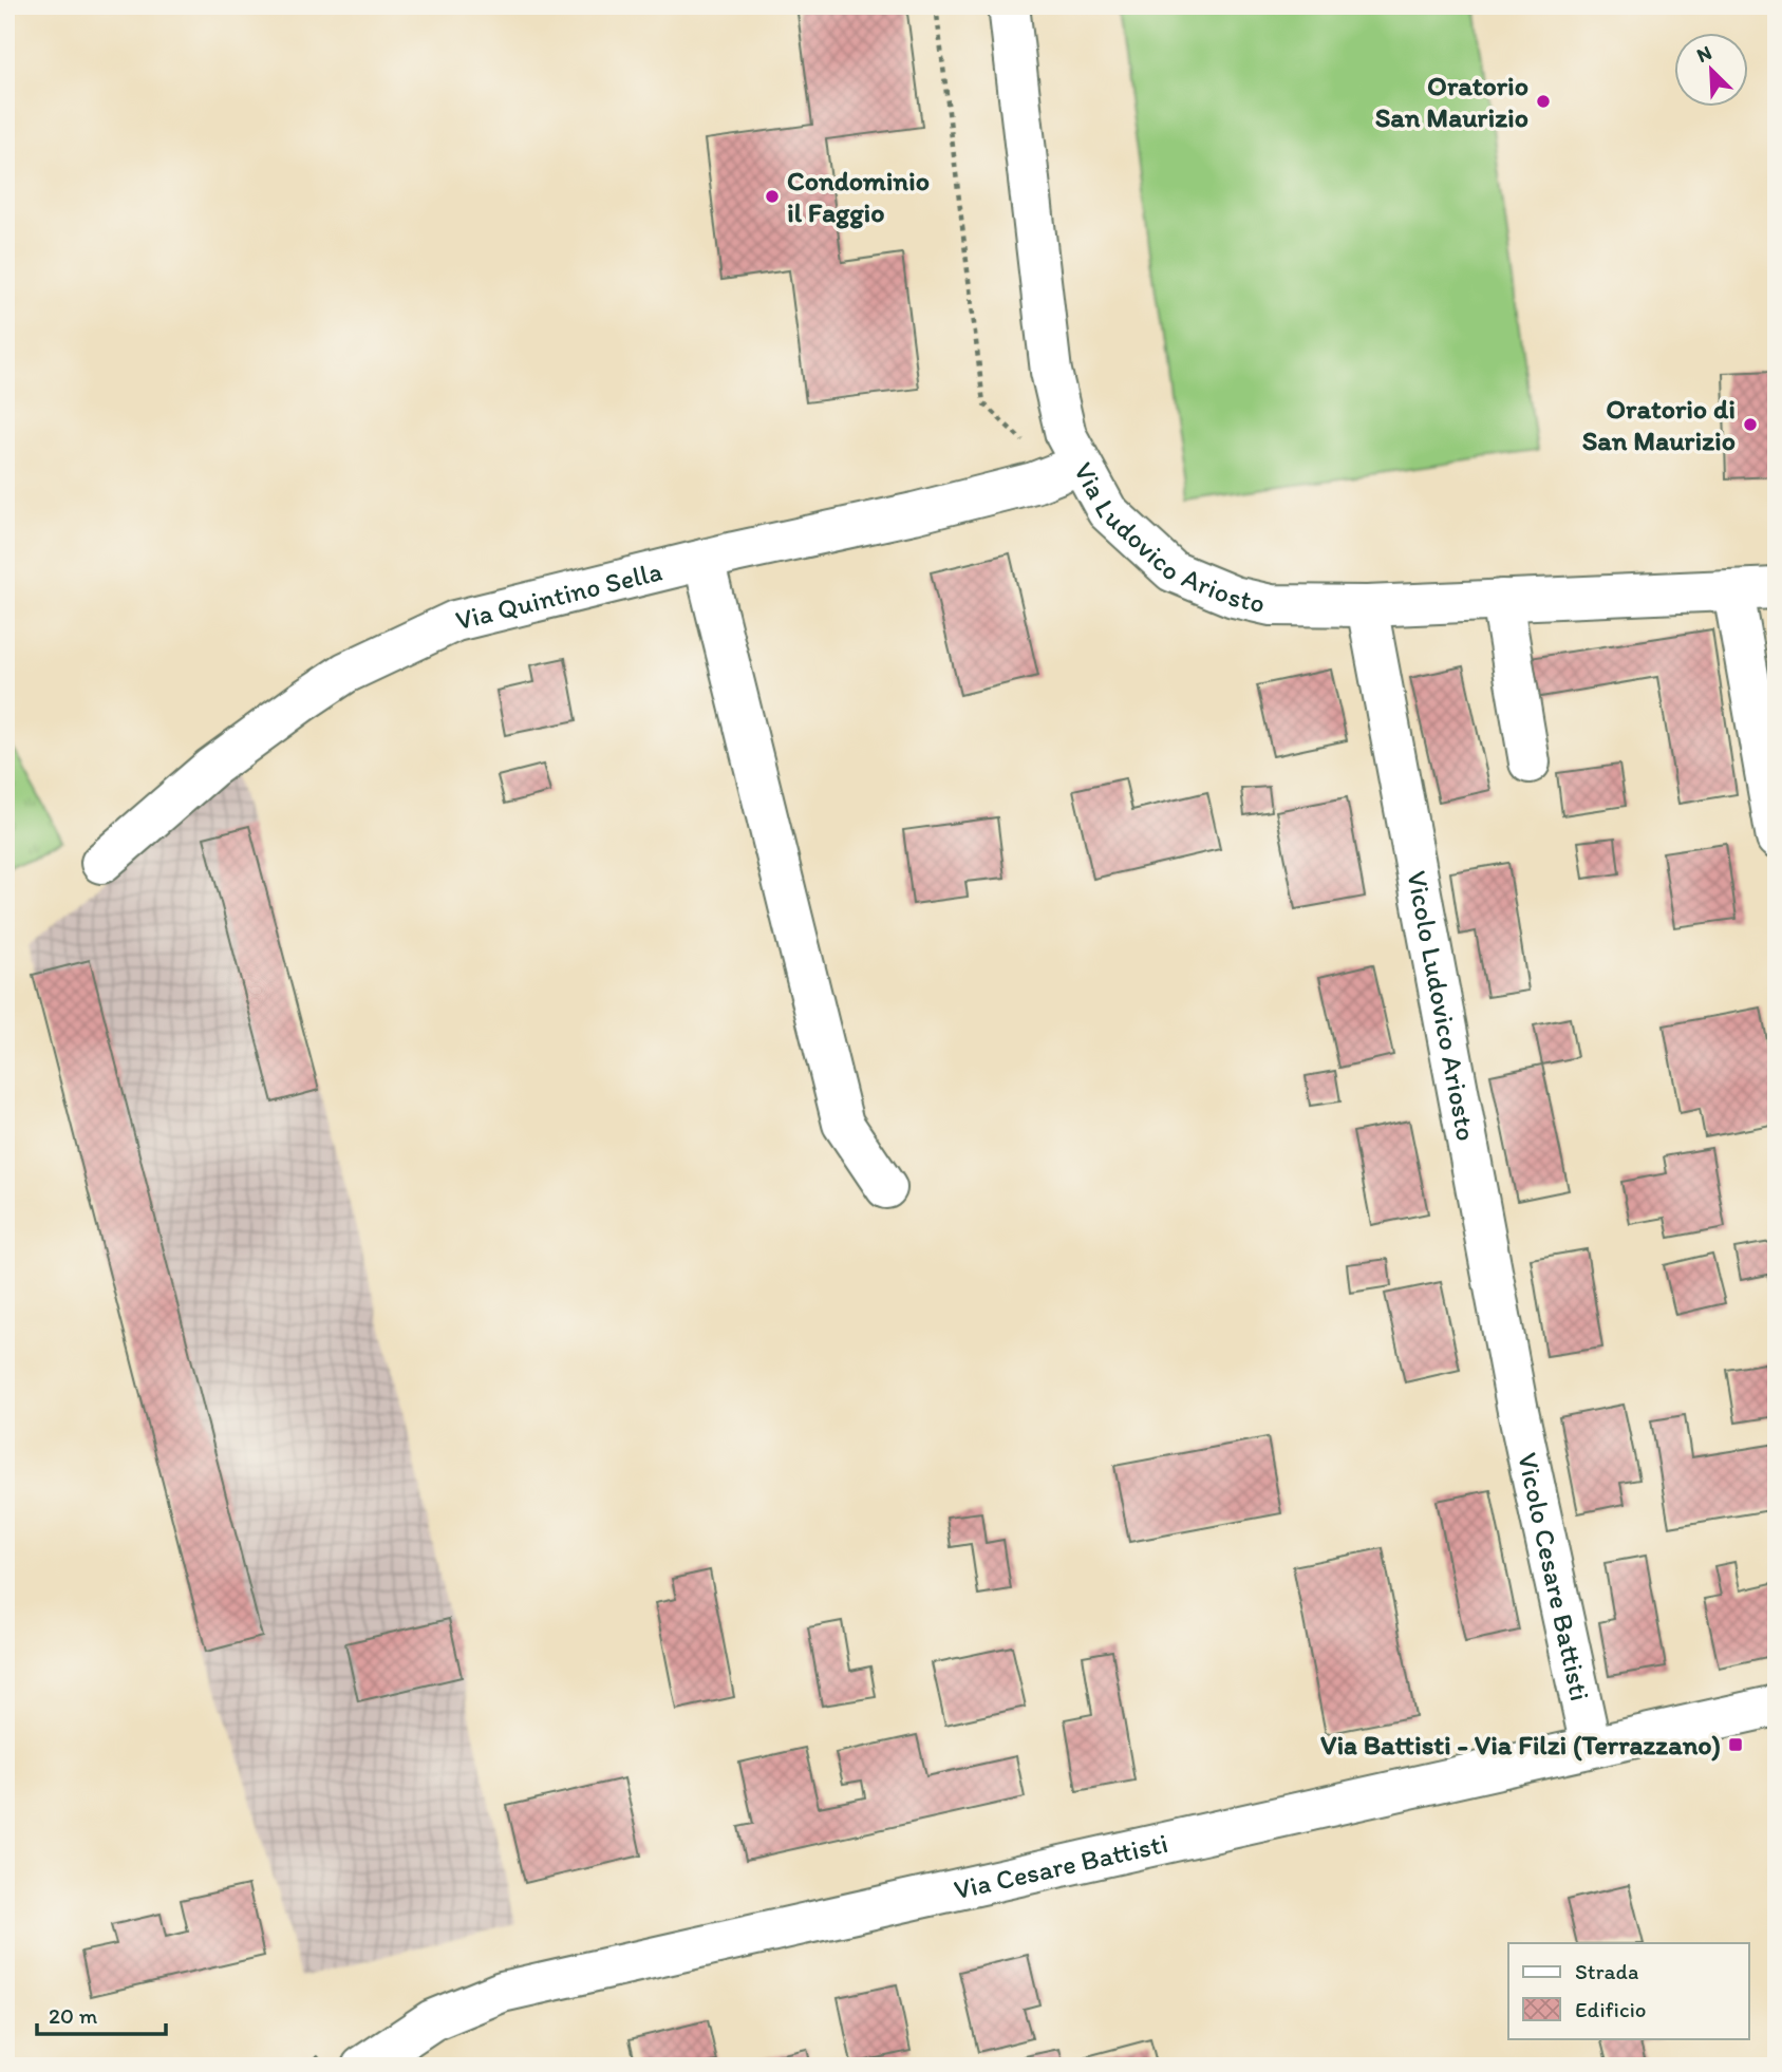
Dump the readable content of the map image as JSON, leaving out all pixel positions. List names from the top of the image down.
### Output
{
  "streets": {
    "street": [
      "Via Ludovico Ariosto",
      "Via Quintino Sella",
      "Vicolo Ludovico Ariosto",
      "Vicolo Cesare Battisti",
      "Via Cesare Battisti"
    ]
  },
  "crossings": [
    ["Via Ludovico Ariosto", "Via Quintino Sella"],
    ["Via Ludovico Ariosto", "Vicolo Ludovico Ariosto"],
    ["Vicolo Ludovico Ariosto", "Vicolo Cesare Battisti"],
    ["Vicolo Cesare Battisti", "Via Cesare Battisti"]
  ],
  "places": {
    "other": ["Oratorio San Maurizio", "Condominio il Faggio", "Oratorio di San Maurizio"],
    "transit": ["Via Battisti - Via Filzi (Terrazzano)"]
  },
  "legend": ["Strada", "Edificio"],
  "scale_bar": "20 m",
  "north": "top left"
}
